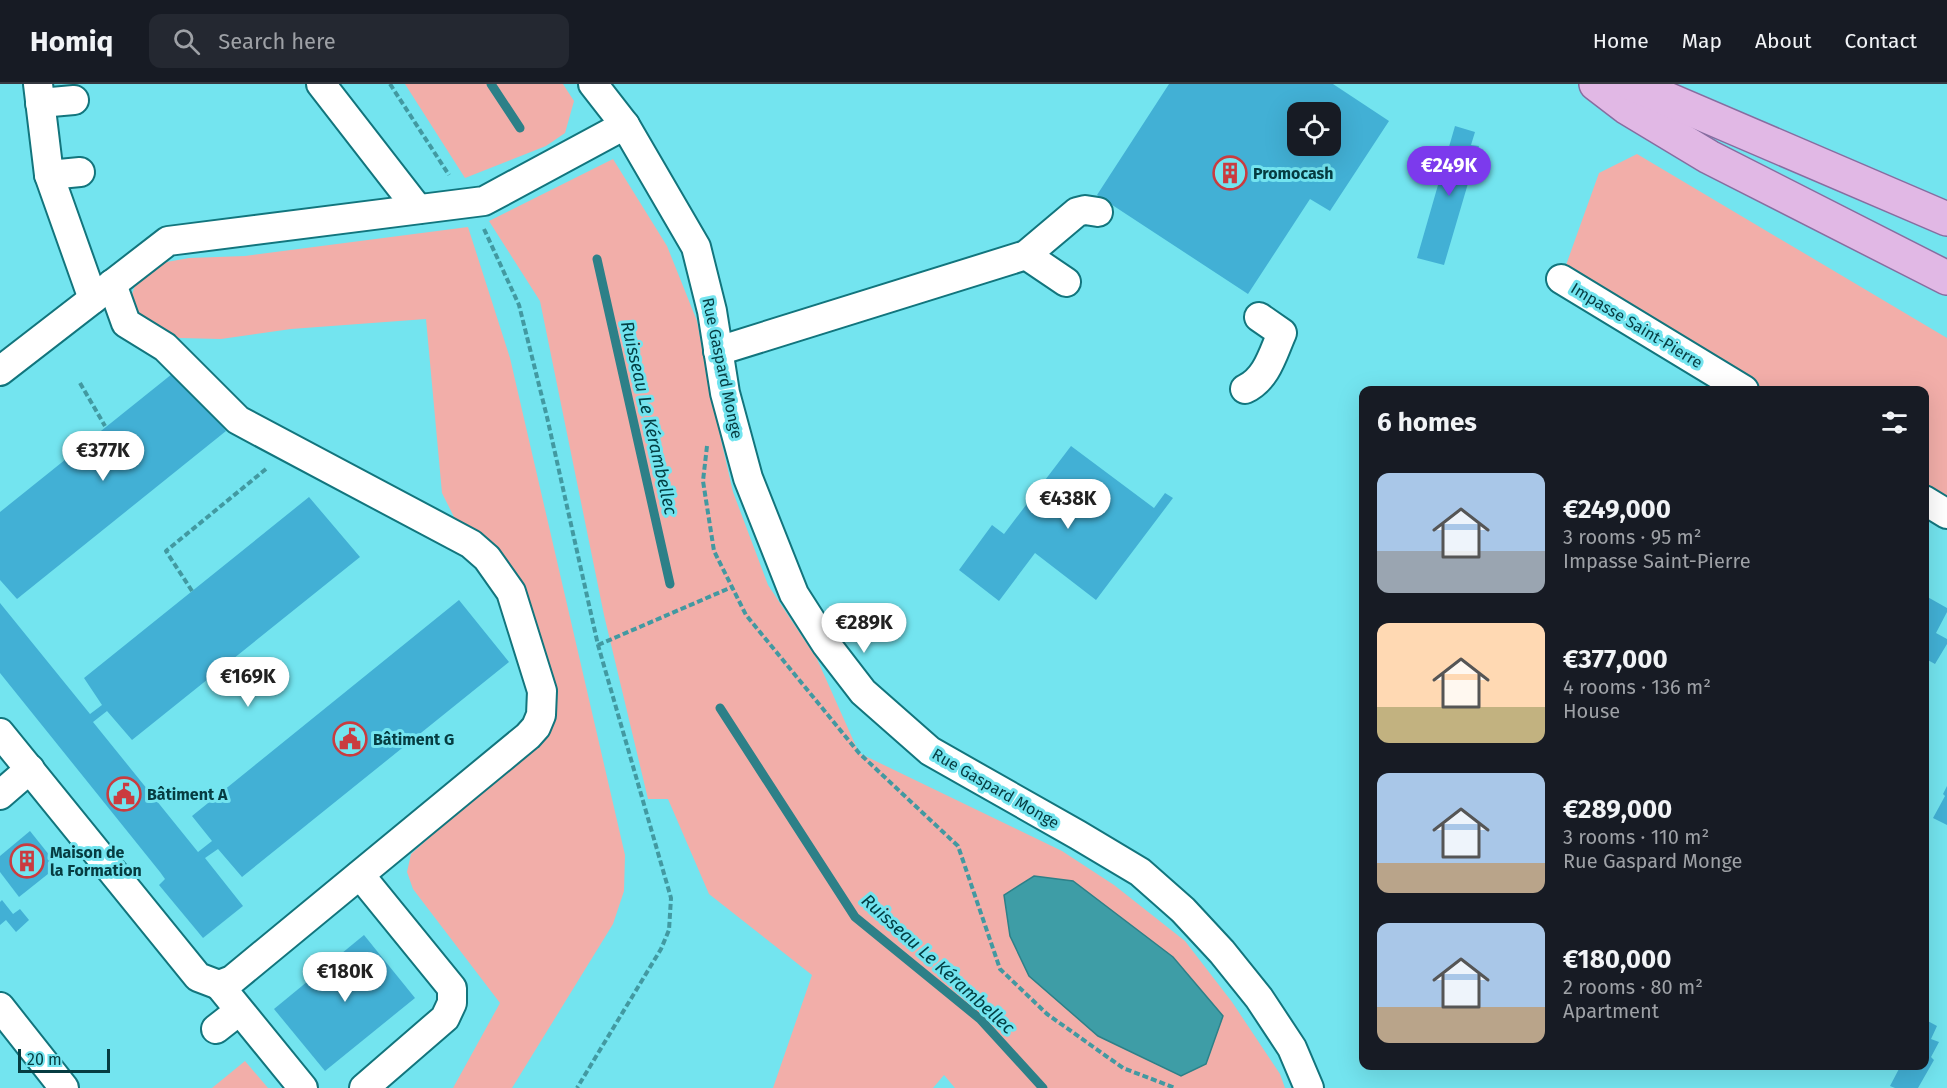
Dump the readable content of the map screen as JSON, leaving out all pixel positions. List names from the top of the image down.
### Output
{
  "streets": {
    "street": ["Impasse Saint-Pierre", "Rue Gaspard Monge"]
  },
  "water": ["Ruisseau Le Kérambellec"],
  "places": {
    "building": ["Promocash", "Maison de la Formation"],
    "public building": ["Bâtiment G", "Bâtiment A"]
  },
  "scale_bar": "20 m",
  "page": {
    "header": "Homiq",
    "search": "Search here",
    "nav": [
      "Home",
      "Map",
      "About",
      "Contact"
    ],
    "price": [
      "€249K",
      "€377K",
      "€438K",
      "€289K",
      "€169K",
      "€180K"
    ],
    "heading": "6 homes",
    "list": [
      {
        "name": "€249,000",
        "note": "3 rooms · 95 m² · Impasse Saint-Pierre"
      },
      {
        "name": "€377,000",
        "note": "4 rooms · 136 m² · House"
      },
      {
        "name": "€289,000",
        "note": "3 rooms · 110 m² · Rue Gaspard Monge"
      },
      {
        "name": "€180,000",
        "note": "2 rooms · 80 m² · Apartment"
      }
    ],
    "scale": "20 m"
  }
}
